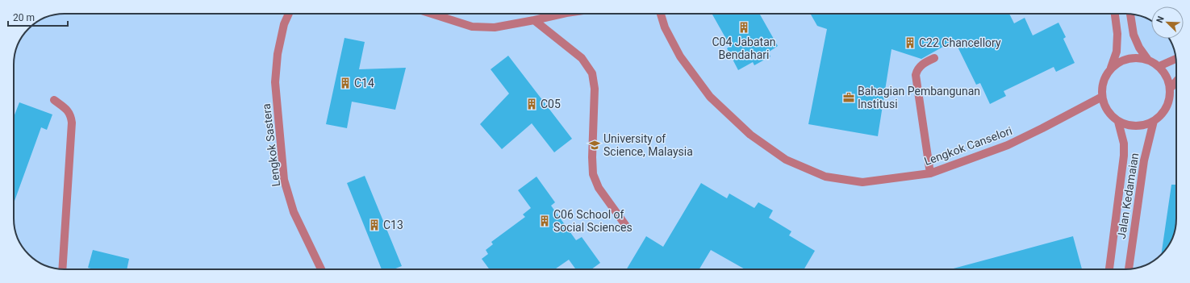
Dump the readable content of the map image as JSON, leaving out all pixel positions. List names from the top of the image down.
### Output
{
  "streets": {
    "street": ["Lengkok Sastera", "Lengkok Canselori", "Jalan Kedamaian"]
  },
  "crossings": [
    ["Lengkok Canselori", "Jalan Kedamaian"]
  ],
  "places": {
    "building": [
      "C04 Jabatan Bendahari",
      "C22 Chancellory",
      "C14",
      "C05",
      "C06 School of Social Sciences",
      "C13"
    ],
    "office": ["Bahagian Pembangunan Institusi"],
    "school or university": ["University of Science, Malaysia"]
  },
  "scale_bar": "20 m",
  "north": "top left"
}
